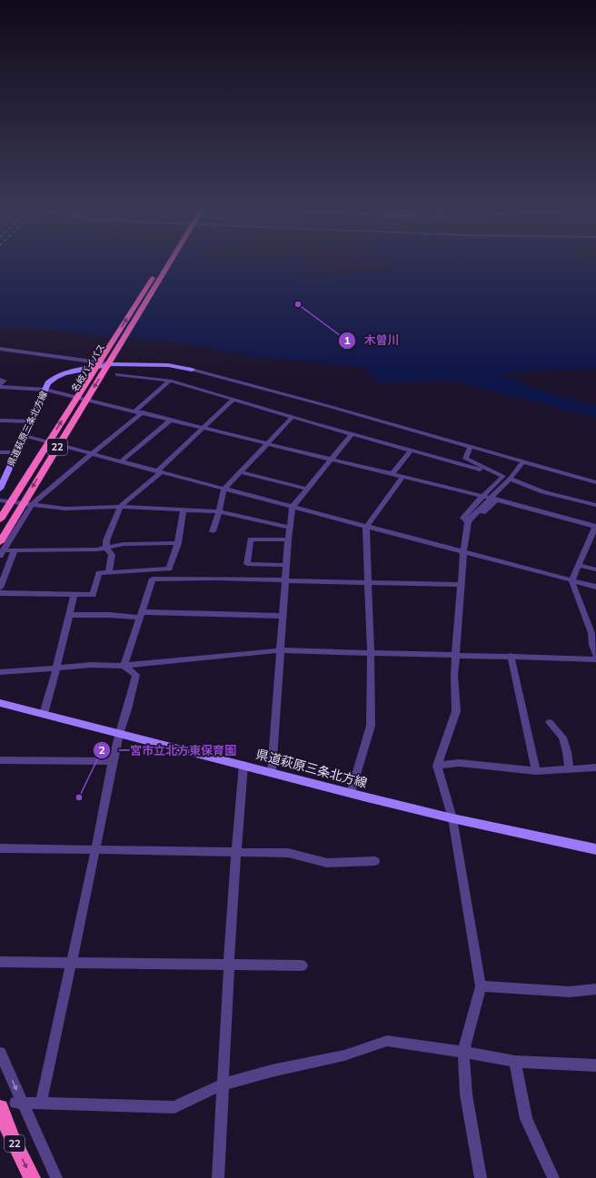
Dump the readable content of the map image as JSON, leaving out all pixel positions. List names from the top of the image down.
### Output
{
  "streets": {
    "highway": ["名岐バイパス", "22"],
    "main road": ["県道萩原三条北方線"]
  },
  "places": ["木曽川", "一宮市立北方東保育園"]
}
